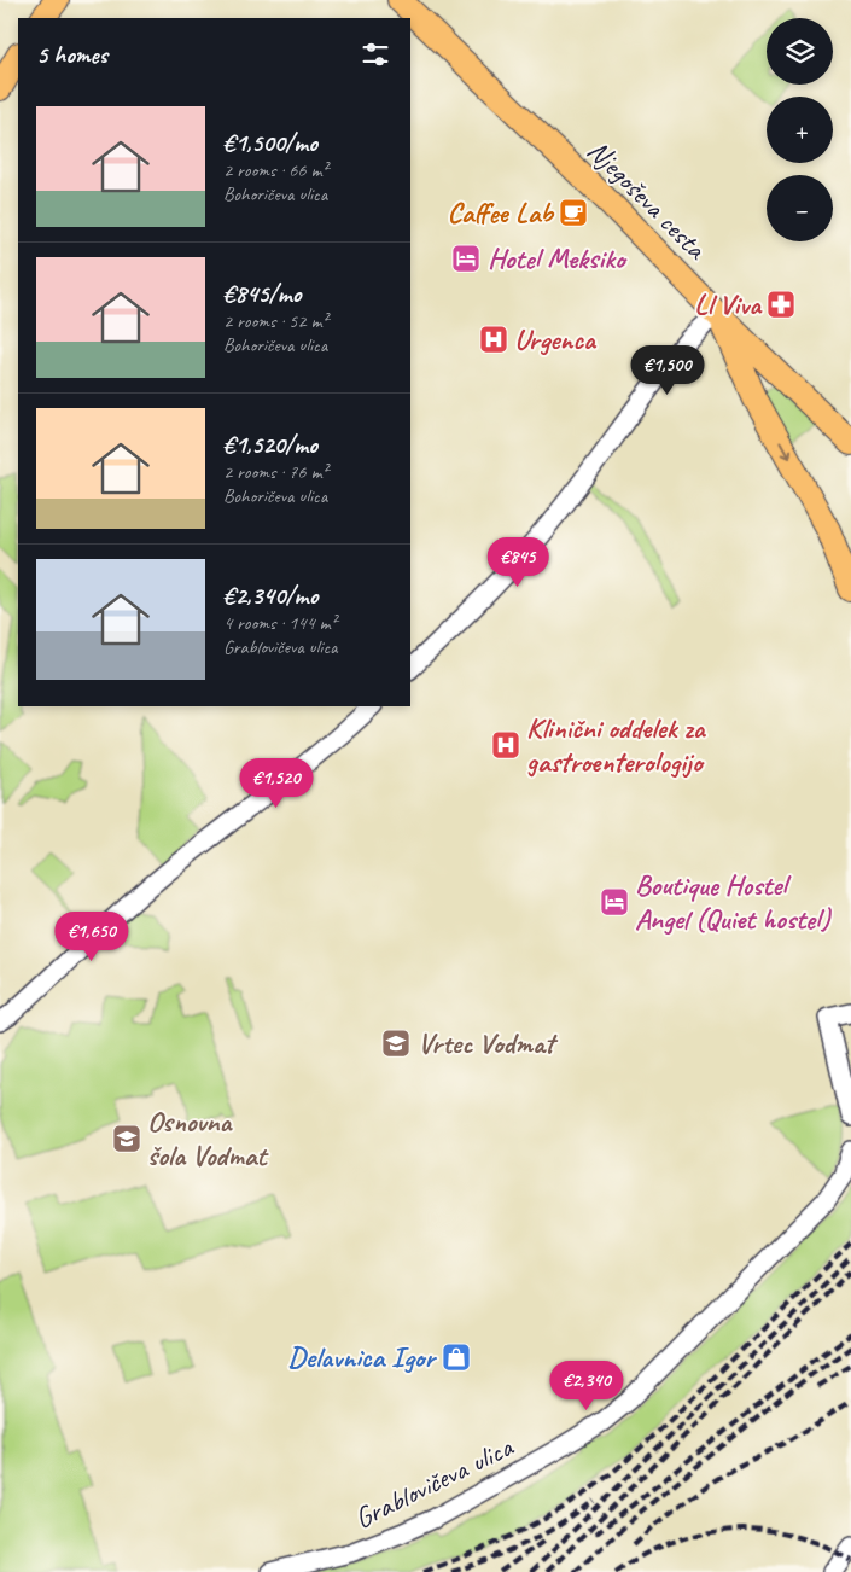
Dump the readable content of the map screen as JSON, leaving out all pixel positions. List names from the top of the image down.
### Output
{
  "streets": {
    "main road": ["Njegoševa cesta"],
    "street": ["Grablovičeva ulica"]
  },
  "places": {
    "cafe": ["Caffee Lab"],
    "hotel": ["Hotel Meksiko", "Boutique Hostel Angel (Quiet hostel)"],
    "pharmacy": ["Ll Viva"],
    "hospital": ["Urgenca", "Klinični oddelek za gastroenterologijo"],
    "school or university": ["Vrtec Vodmat", "Osnovna šola Vodmat"],
    "shop": ["Delavnica Igor"]
  },
  "page": {
    "map_buttons": ["+", "−"],
    "heading": "5 homes",
    "list": [
      {
        "name": "€1,500/mo",
        "note": "2 rooms · 66 m² · Bohoričeva ulica"
      },
      {
        "name": "€845/mo",
        "note": "2 rooms · 52 m² · Bohoričeva ulica"
      },
      {
        "name": "€1,520/mo",
        "note": "2 rooms · 76 m² · Bohoričeva ulica"
      },
      {
        "name": "€2,340/mo",
        "note": "4 rooms · 144 m² · Grablovičeva ulica"
      }
    ],
    "price": [
      "€1,500",
      "€845",
      "€1,520",
      "€1,650",
      "€2,340"
    ]
  }
}
